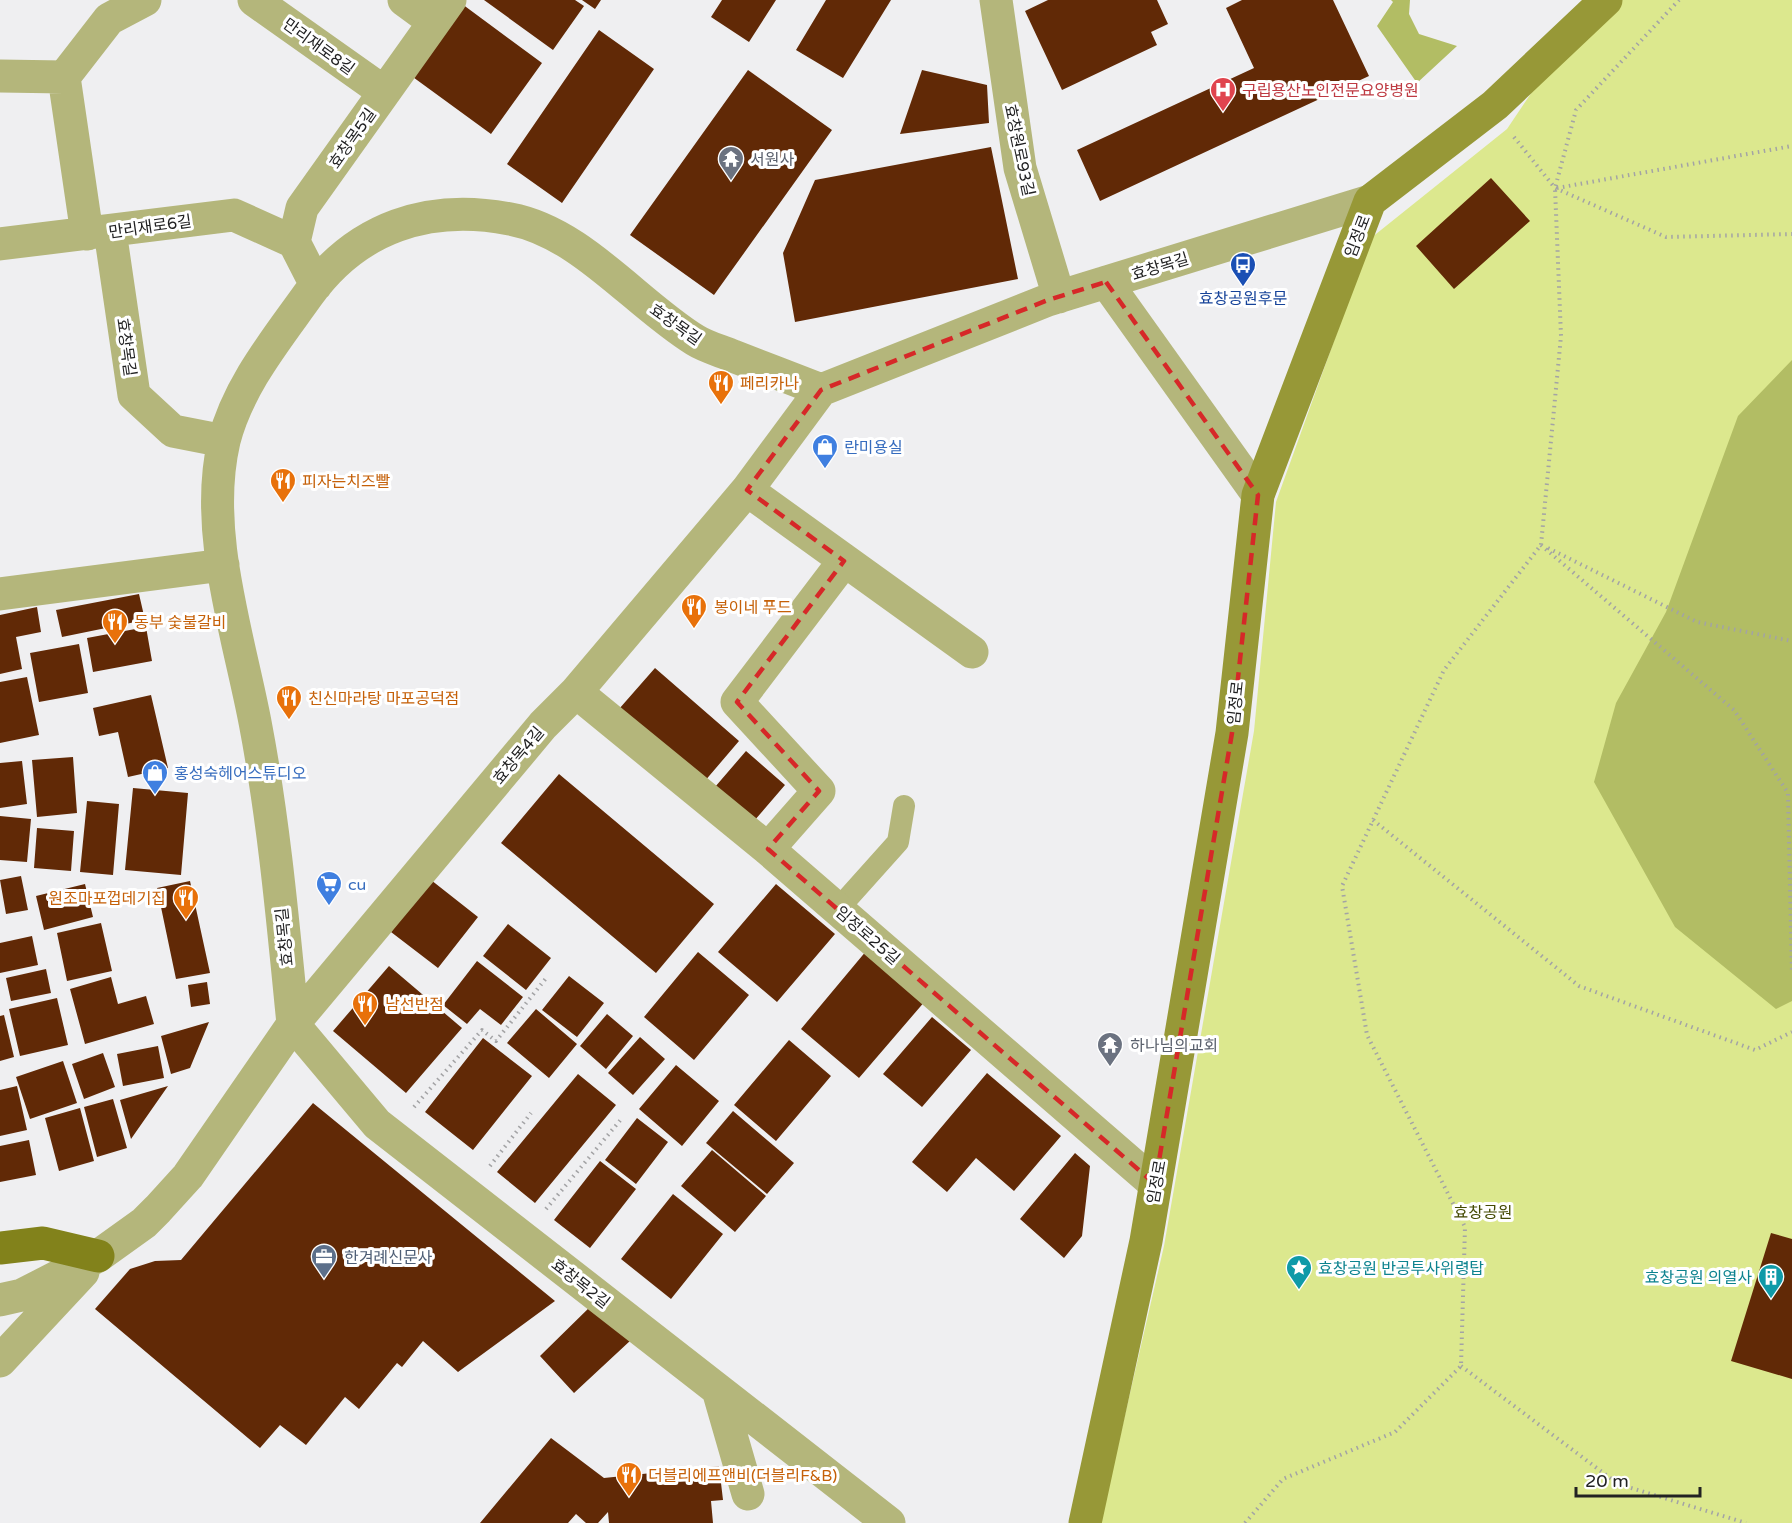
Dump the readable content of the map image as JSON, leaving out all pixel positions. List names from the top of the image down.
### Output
{
  "streets": {
    "street": [
      "만리재로8길",
      "효창목5길",
      "효창원로93길",
      "만리재로6길",
      "임정로",
      "효창목길",
      "효창목4길",
      "임정로25길",
      "효창목2길"
    ]
  },
  "crossings": [
    ["만리재로8길", "효창목5길"],
    ["효창목5길", "만리재로6길"],
    ["효창원로93길", "효창목길"],
    ["만리재로6길", "효창목길"],
    ["임정로", "효창목길"],
    ["임정로", "임정로25길"],
    ["효창목길", "효창목4길"],
    ["효창목길", "효창목2길"],
    ["효창목4길", "임정로25길"],
    ["효창목4길", "효창목2길"]
  ],
  "parks": ["효창공원"],
  "places": {
    "hospital": ["구립용산노인전문요양병원"],
    "temple": ["서원사", "하나님의교회"],
    "bus stop": ["효창공원후문"],
    "restaurant": [
      "페리카나",
      "피자는치즈빨",
      "봉이네 푸드",
      "동부 숯불갈비",
      "친신마라탕 마포공덕점",
      "원조마포껍데기집",
      "남선반점",
      "더블리에프앤비(더블리F&B)"
    ],
    "shop": ["란미용실", "홍성숙헤어스튜디오"],
    "supermarket": ["cu"],
    "office": ["한겨례신문사"],
    "place": ["효창공원 반공투사위령탑"],
    "building": ["효창공원 의열사"]
  },
  "scale_bar": "20 m"
}
